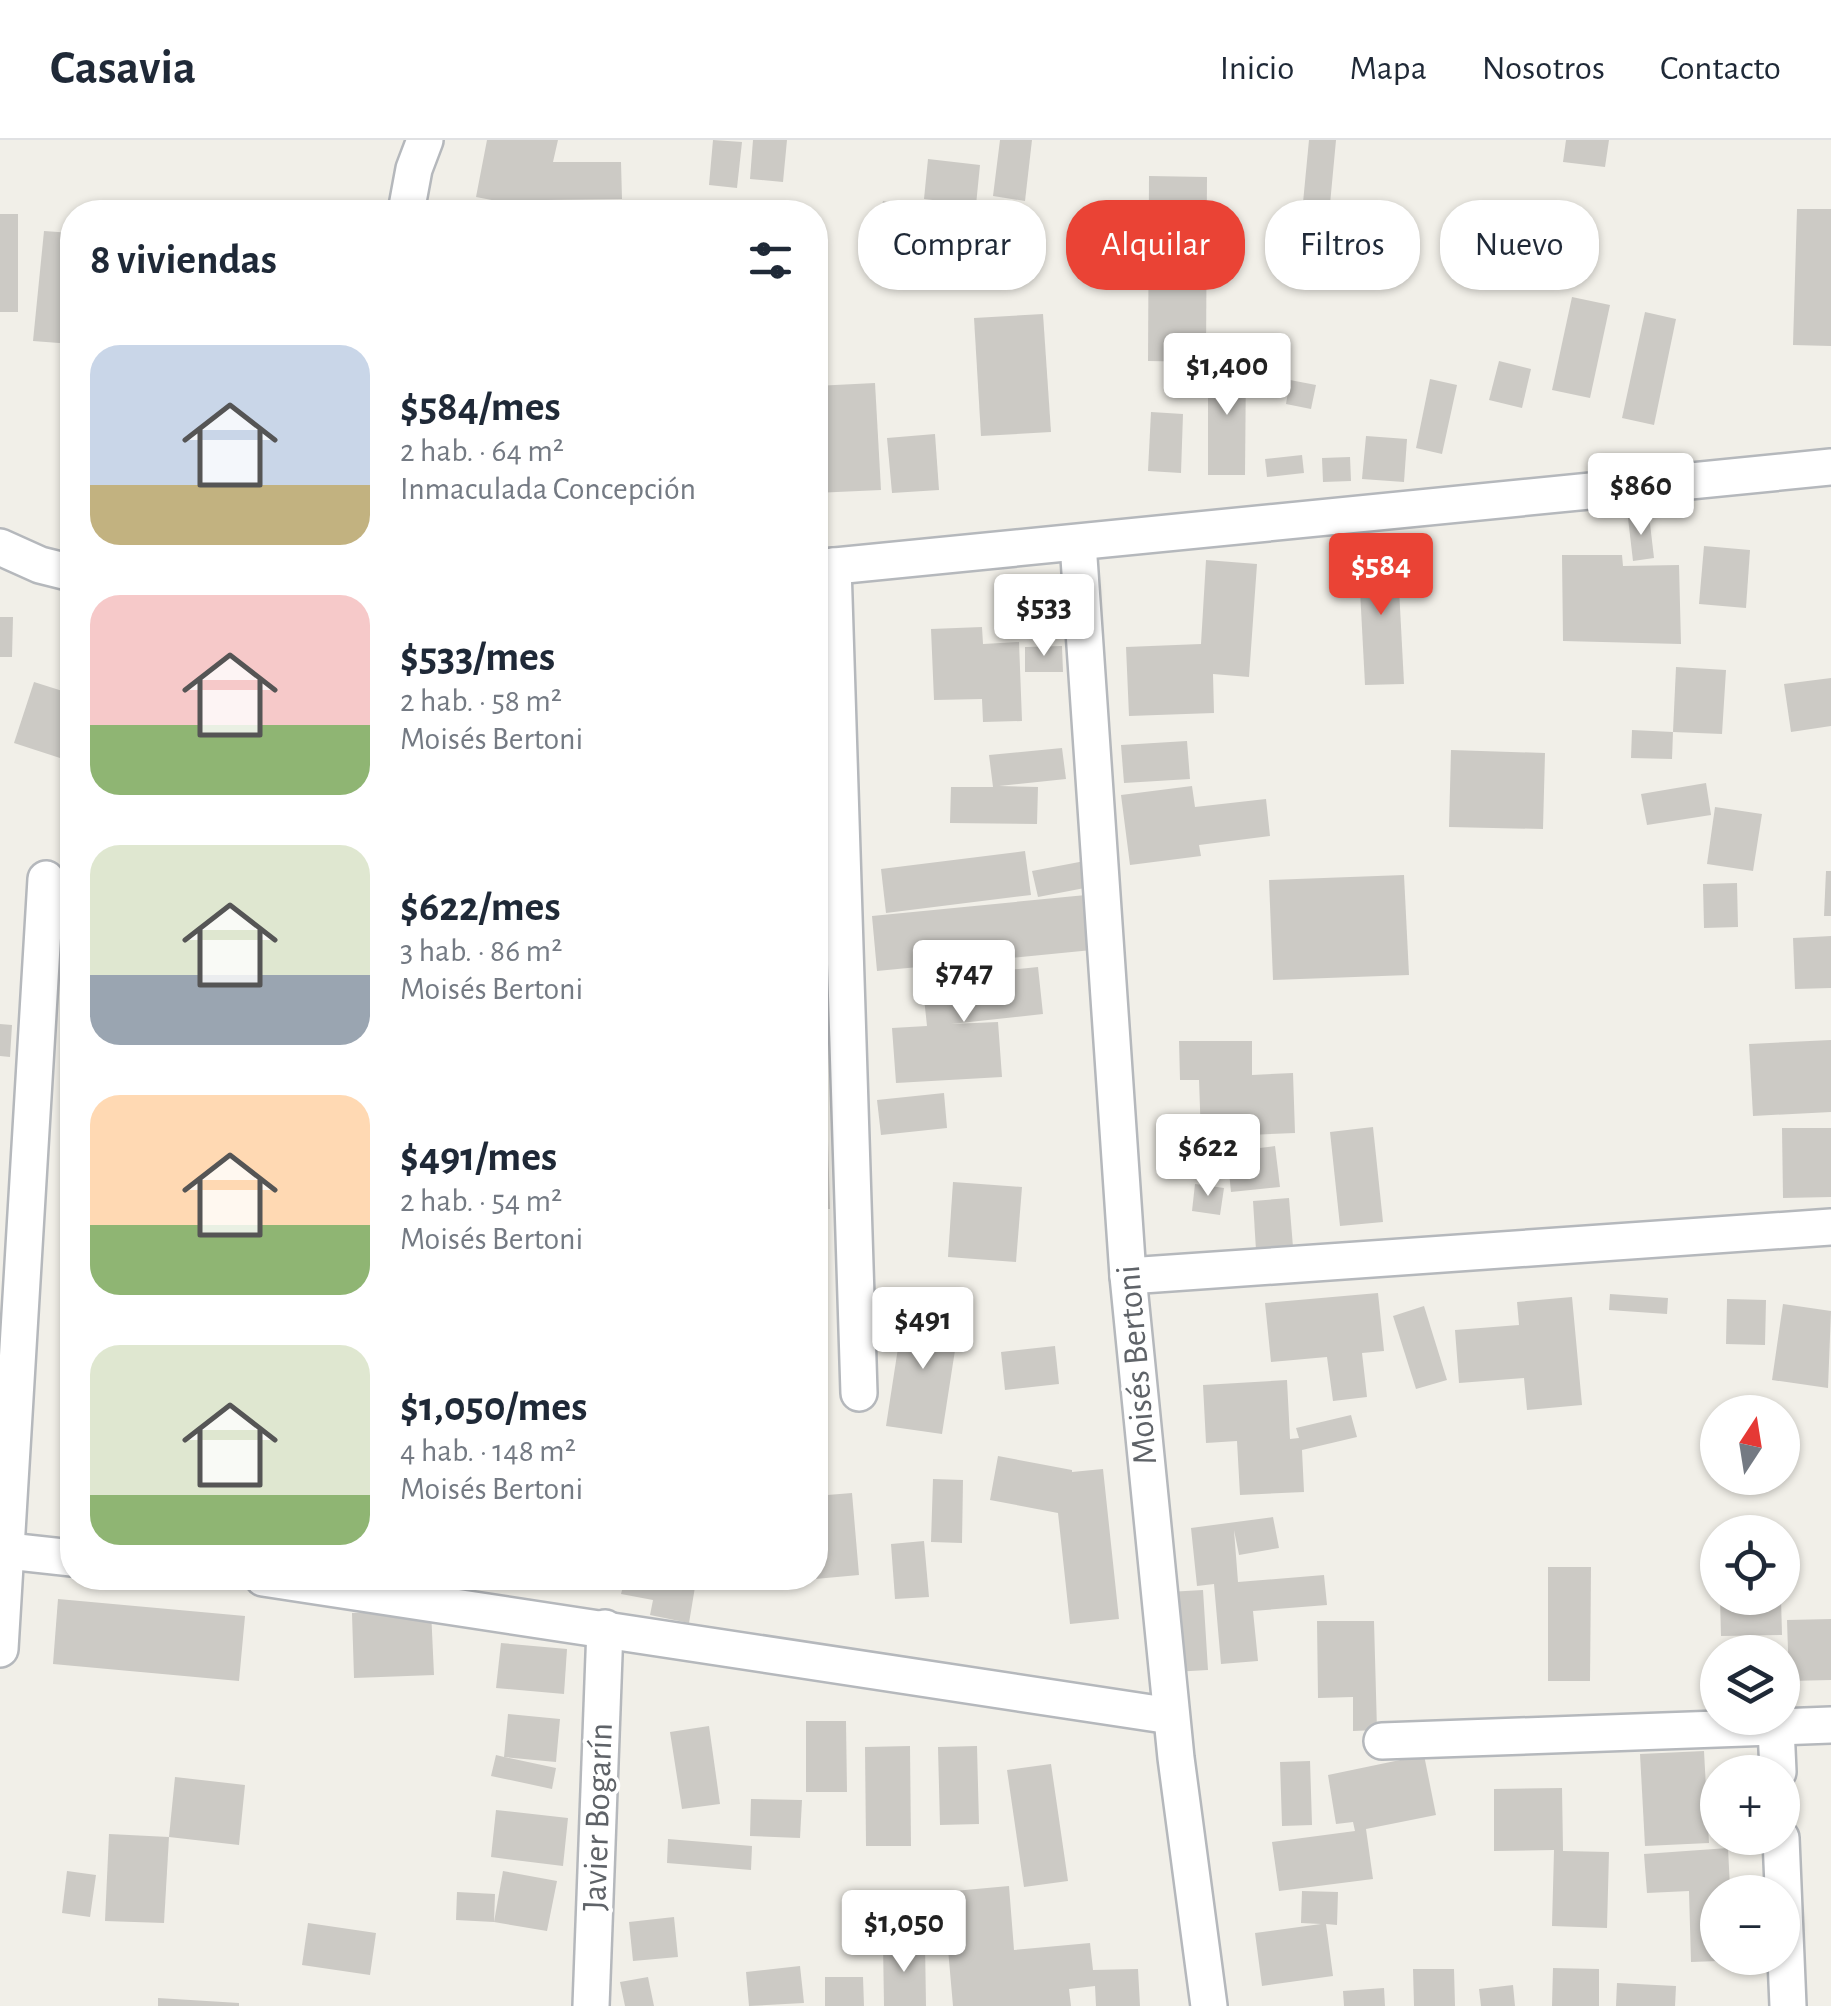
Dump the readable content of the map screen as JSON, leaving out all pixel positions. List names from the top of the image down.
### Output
{
  "streets": {
    "street": ["Moisés Bertoni", "Javier Bogarín"]
  },
  "north": "top",
  "page": {
    "header": "Casavia",
    "nav": [
      "Inicio",
      "Mapa",
      "Nosotros",
      "Contacto"
    ],
    "chip": [
      "Comprar",
      "Alquilar",
      "Filtros",
      "Nuevo"
    ],
    "heading": "8 viviendas",
    "list": [
      {
        "name": "$584/mes",
        "note": "2 hab. · 64 m² · Inmaculada Concepción"
      },
      {
        "name": "$533/mes",
        "note": "2 hab. · 58 m² · Moisés Bertoni"
      },
      {
        "name": "$622/mes",
        "note": "3 hab. · 86 m² · Moisés Bertoni"
      },
      {
        "name": "$491/mes",
        "note": "2 hab. · 54 m² · Moisés Bertoni"
      },
      {
        "name": "$1,050/mes",
        "note": "4 hab. · 148 m² · Moisés Bertoni"
      }
    ],
    "price": [
      "$1,400",
      "$860",
      "$584",
      "$533",
      "$747",
      "$622",
      "$491",
      "$1,050"
    ],
    "map_buttons": ["+", "−"]
  }
}
